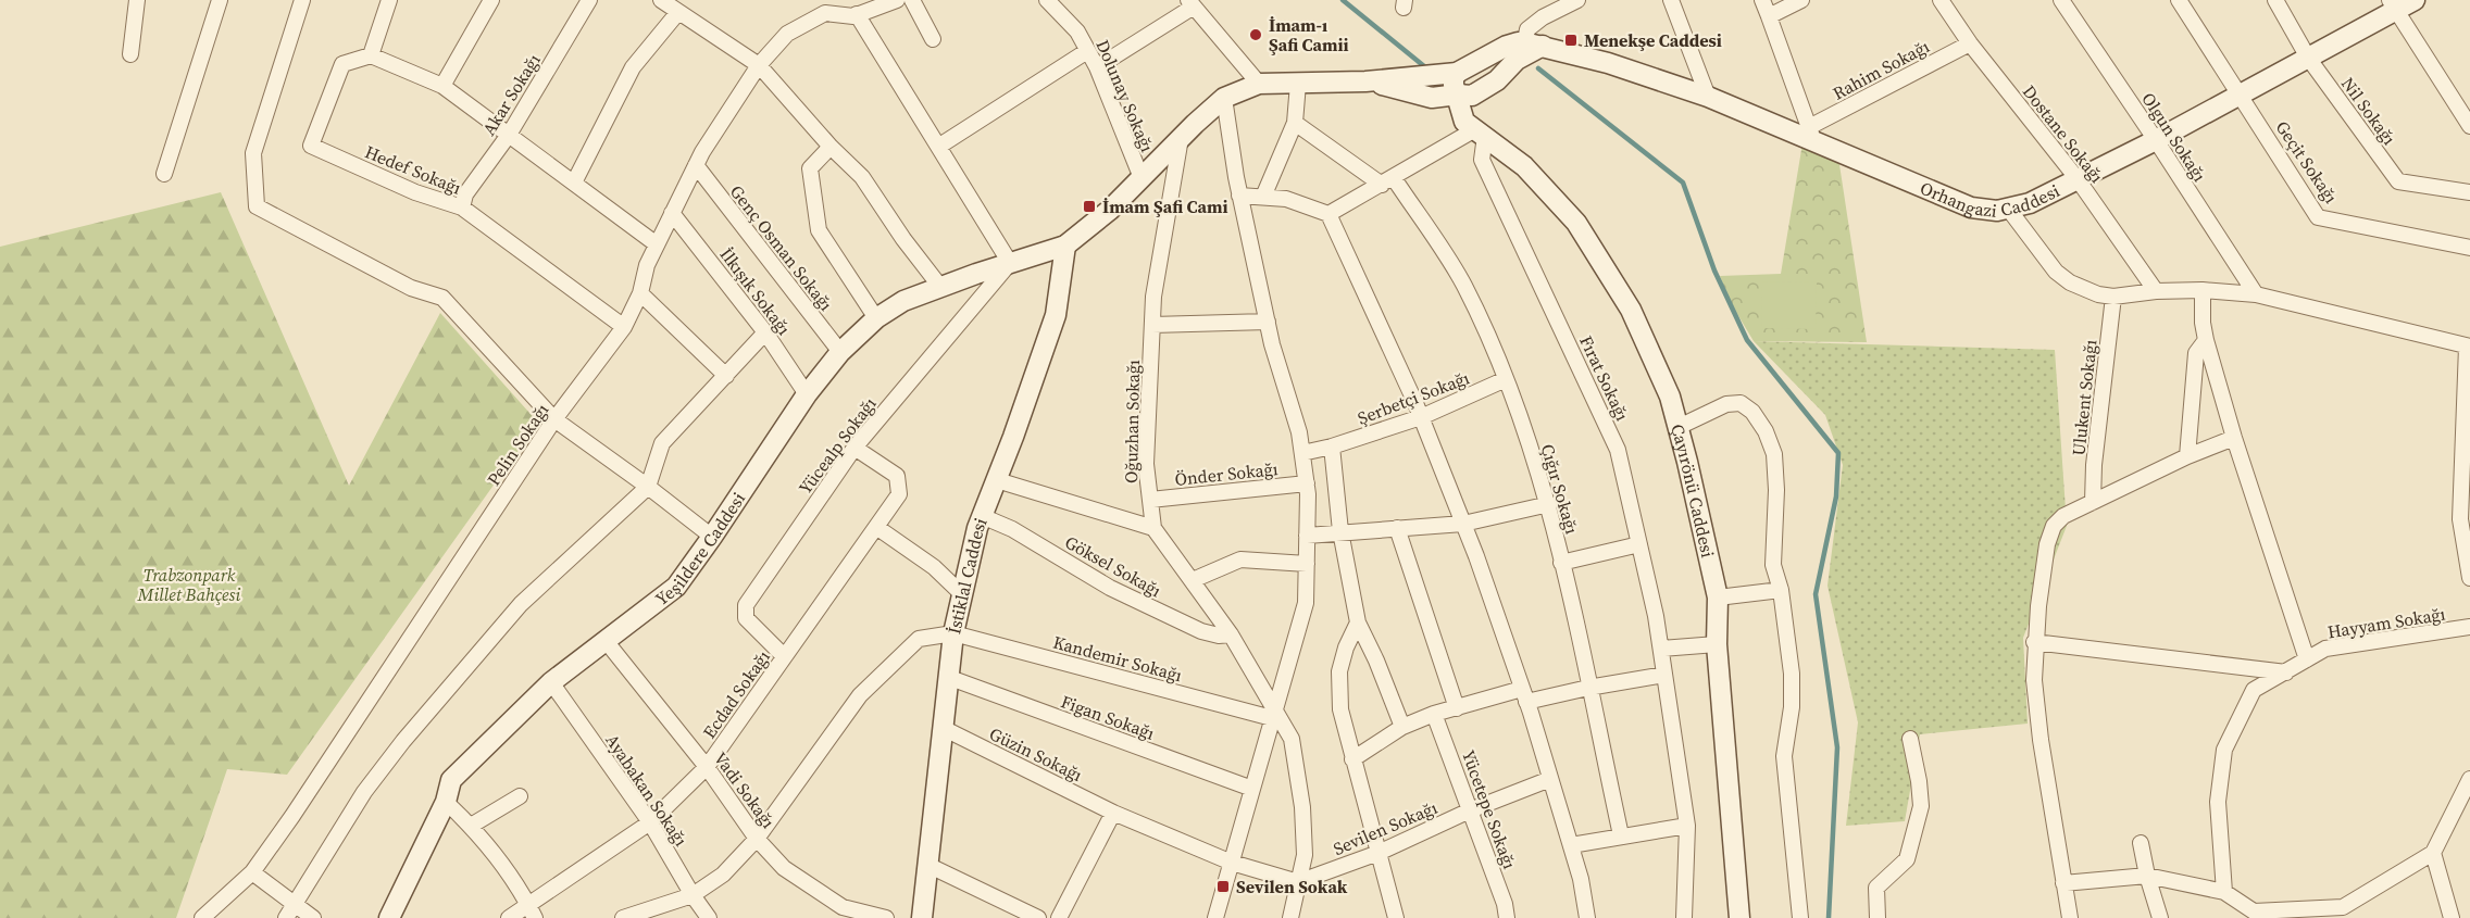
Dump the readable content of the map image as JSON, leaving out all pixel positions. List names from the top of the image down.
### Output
{
  "streets": {
    "street": [
      "Rahim Sokağı",
      "Akar Sokağı",
      "Dolunay Sokağı",
      "Nil Sokağı",
      "Dostane Sokağı",
      "Olgun Sokağı",
      "Geçit Sokağı",
      "Hedef Sokağı",
      "Orhangazi Caddesi",
      "Genç Osman Sokağı",
      "İlkışık Sokağı",
      "Fırat Sokağı",
      "Şerbetçi Sokağı",
      "Ulukent Sokağı",
      "Oğuzhan Sokağı",
      "Pelin Sokağı",
      "Yücealp Sokağı",
      "Önder Sokağı",
      "Çığır Sokağı",
      "Çayırönü Caddesi",
      "Yeşildere Caddesi",
      "Göksel Sokağı",
      "İstiklal Caddesi",
      "Hayyam Sokağı",
      "Kandemir Sokağı",
      "Ecdad Sokağı",
      "Figan Sokağı",
      "Güzin Sokağı",
      "Ayabakan Sokağı",
      "Vadi Sokağı",
      "Yücetepe Sokağı",
      "Sevilen Sokağı"
    ]
  },
  "crossings": [
    ["Rahim Sokağı", "Dostane Sokağı"],
    ["Rahim Sokağı", "Orhangazi Caddesi"],
    ["Akar Sokağı", "Hedef Sokağı"],
    ["Nil Sokağı", "Orhangazi Caddesi"],
    ["Dostane Sokağı", "Orhangazi Caddesi"],
    ["Olgun Sokağı", "Orhangazi Caddesi"],
    ["Geçit Sokağı", "Orhangazi Caddesi"],
    ["Hedef Sokağı", "Pelin Sokağı"],
    ["Genç Osman Sokağı", "Pelin Sokağı"],
    ["Genç Osman Sokağı", "Yeşildere Caddesi"],
    ["İlkışık Sokağı", "Pelin Sokağı"],
    ["İlkışık Sokağı", "Yeşildere Caddesi"],
    ["Fırat Sokağı", "Çayırönü Caddesi"],
    ["Şerbetçi Sokağı", "Çığır Sokağı"],
    ["Oğuzhan Sokağı", "Önder Sokağı"],
    ["Yücealp Sokağı", "Yeşildere Caddesi"],
    ["Yücealp Sokağı", "Ecdad Sokağı"],
    ["Yeşildere Caddesi", "İstiklal Caddesi"],
    ["Yeşildere Caddesi", "Ayabakan Sokağı"],
    ["Yeşildere Caddesi", "Vadi Sokağı"],
    ["Göksel Sokağı", "İstiklal Caddesi"],
    ["İstiklal Caddesi", "Kandemir Sokağı"],
    ["İstiklal Caddesi", "Figan Sokağı"],
    ["İstiklal Caddesi", "Güzin Sokağı"],
    ["Ecdad Sokağı", "Ayabakan Sokağı"],
    ["Ecdad Sokağı", "Vadi Sokağı"],
    ["Yücetepe Sokağı", "Sevilen Sokağı"]
  ],
  "parks": ["Trabzonpark Millet Bahçesi"],
  "places": {
    "other": ["İmam-ı Şafi Camii"],
    "transit": ["Menekşe Caddesi", "İmam Şafi Cami", "Sevilen Sokak"]
  }
}
